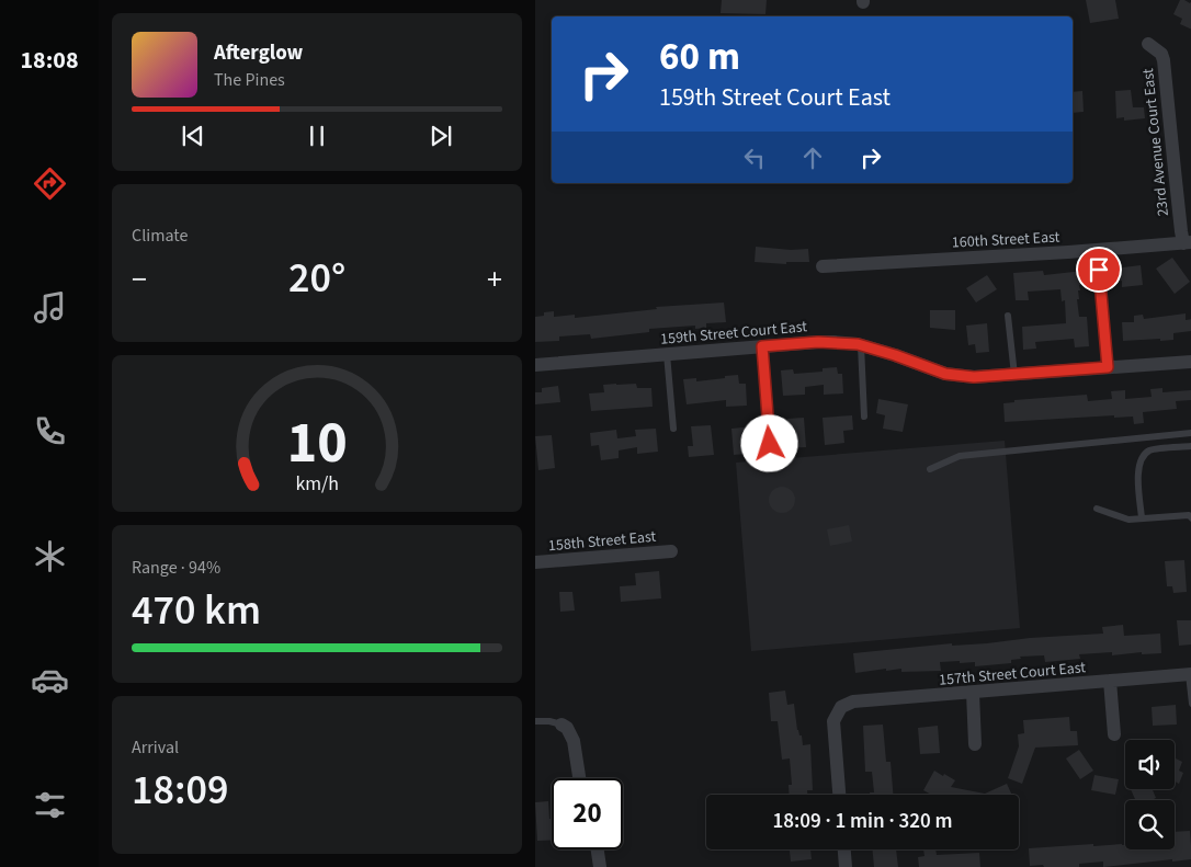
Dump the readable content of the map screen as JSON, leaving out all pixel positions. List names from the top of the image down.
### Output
{
  "streets": {
    "street": [
      "23rd Avenue Court East",
      "160th Street East",
      "159th Street Court East",
      "158th Street East",
      "157th Street Court East"
    ]
  },
  "crossings": [
    ["23rd Avenue Court East", "160th Street East"]
  ],
  "page": {
    "tabs": "18:08",
    "turn": ["60 m", "159th Street Court East"],
    "song": ["Afterglow", "The Pines"],
    "tile": [
      "Climate",
      ["Range · 94%", "470 km"],
      ["Arrival", "18:09"]
    ],
    "heat": ["−", "20°", "+"],
    "limit": "20",
    "trip": "18:09 · 1 min · 320 m",
    "gauge": ["10", "km/h"]
  }
}
